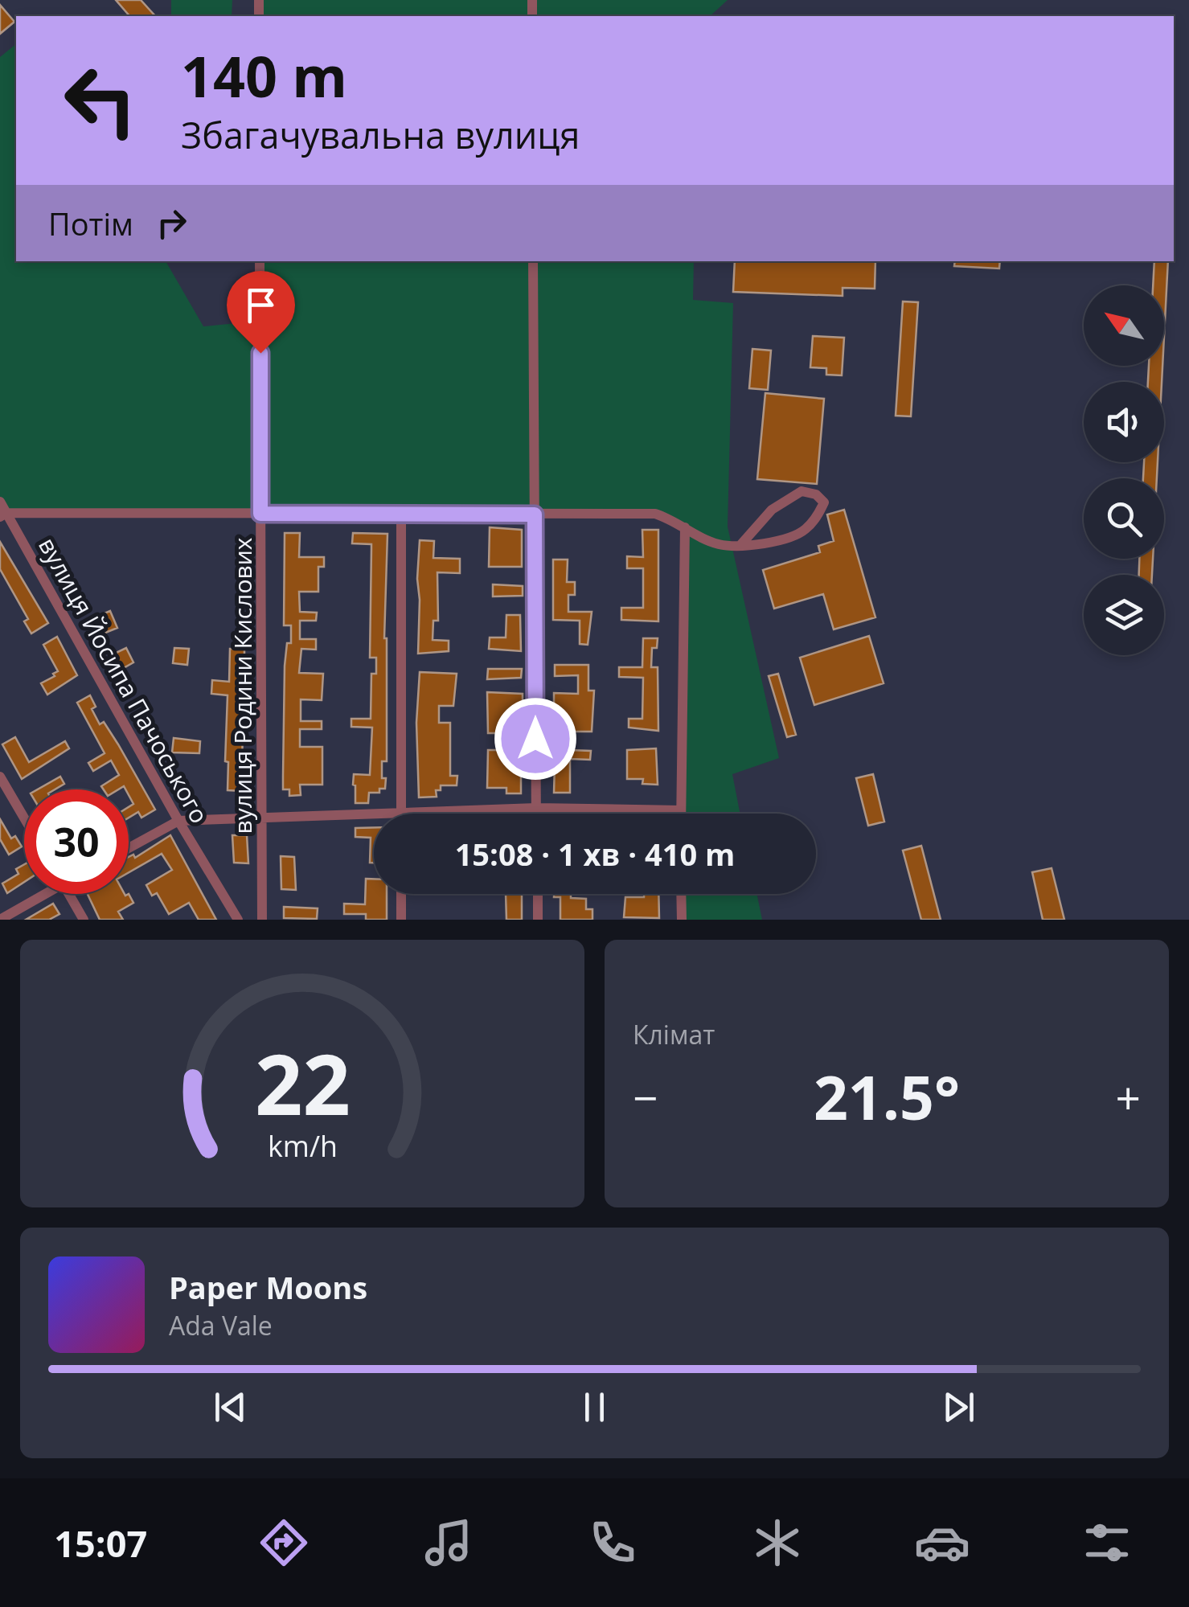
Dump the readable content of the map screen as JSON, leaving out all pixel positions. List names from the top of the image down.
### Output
{
  "streets": {
    "street": ["вулиця Йосипа Пачоського", "вулиця Родини Кислових"]
  },
  "north": "top left",
  "page": {
    "turn": ["140 m", "Збагачувальна вулиця"],
    "then": "Потім",
    "limit": "30",
    "trip": "15:08 · 1 хв · 410 m",
    "tile": "Клімат",
    "heat": ["−", "21.5°", "+"],
    "song": ["Paper Moons", "Ada Vale"],
    "tabs": "15:07",
    "gauge": ["22", "km/h"]
  }
}
